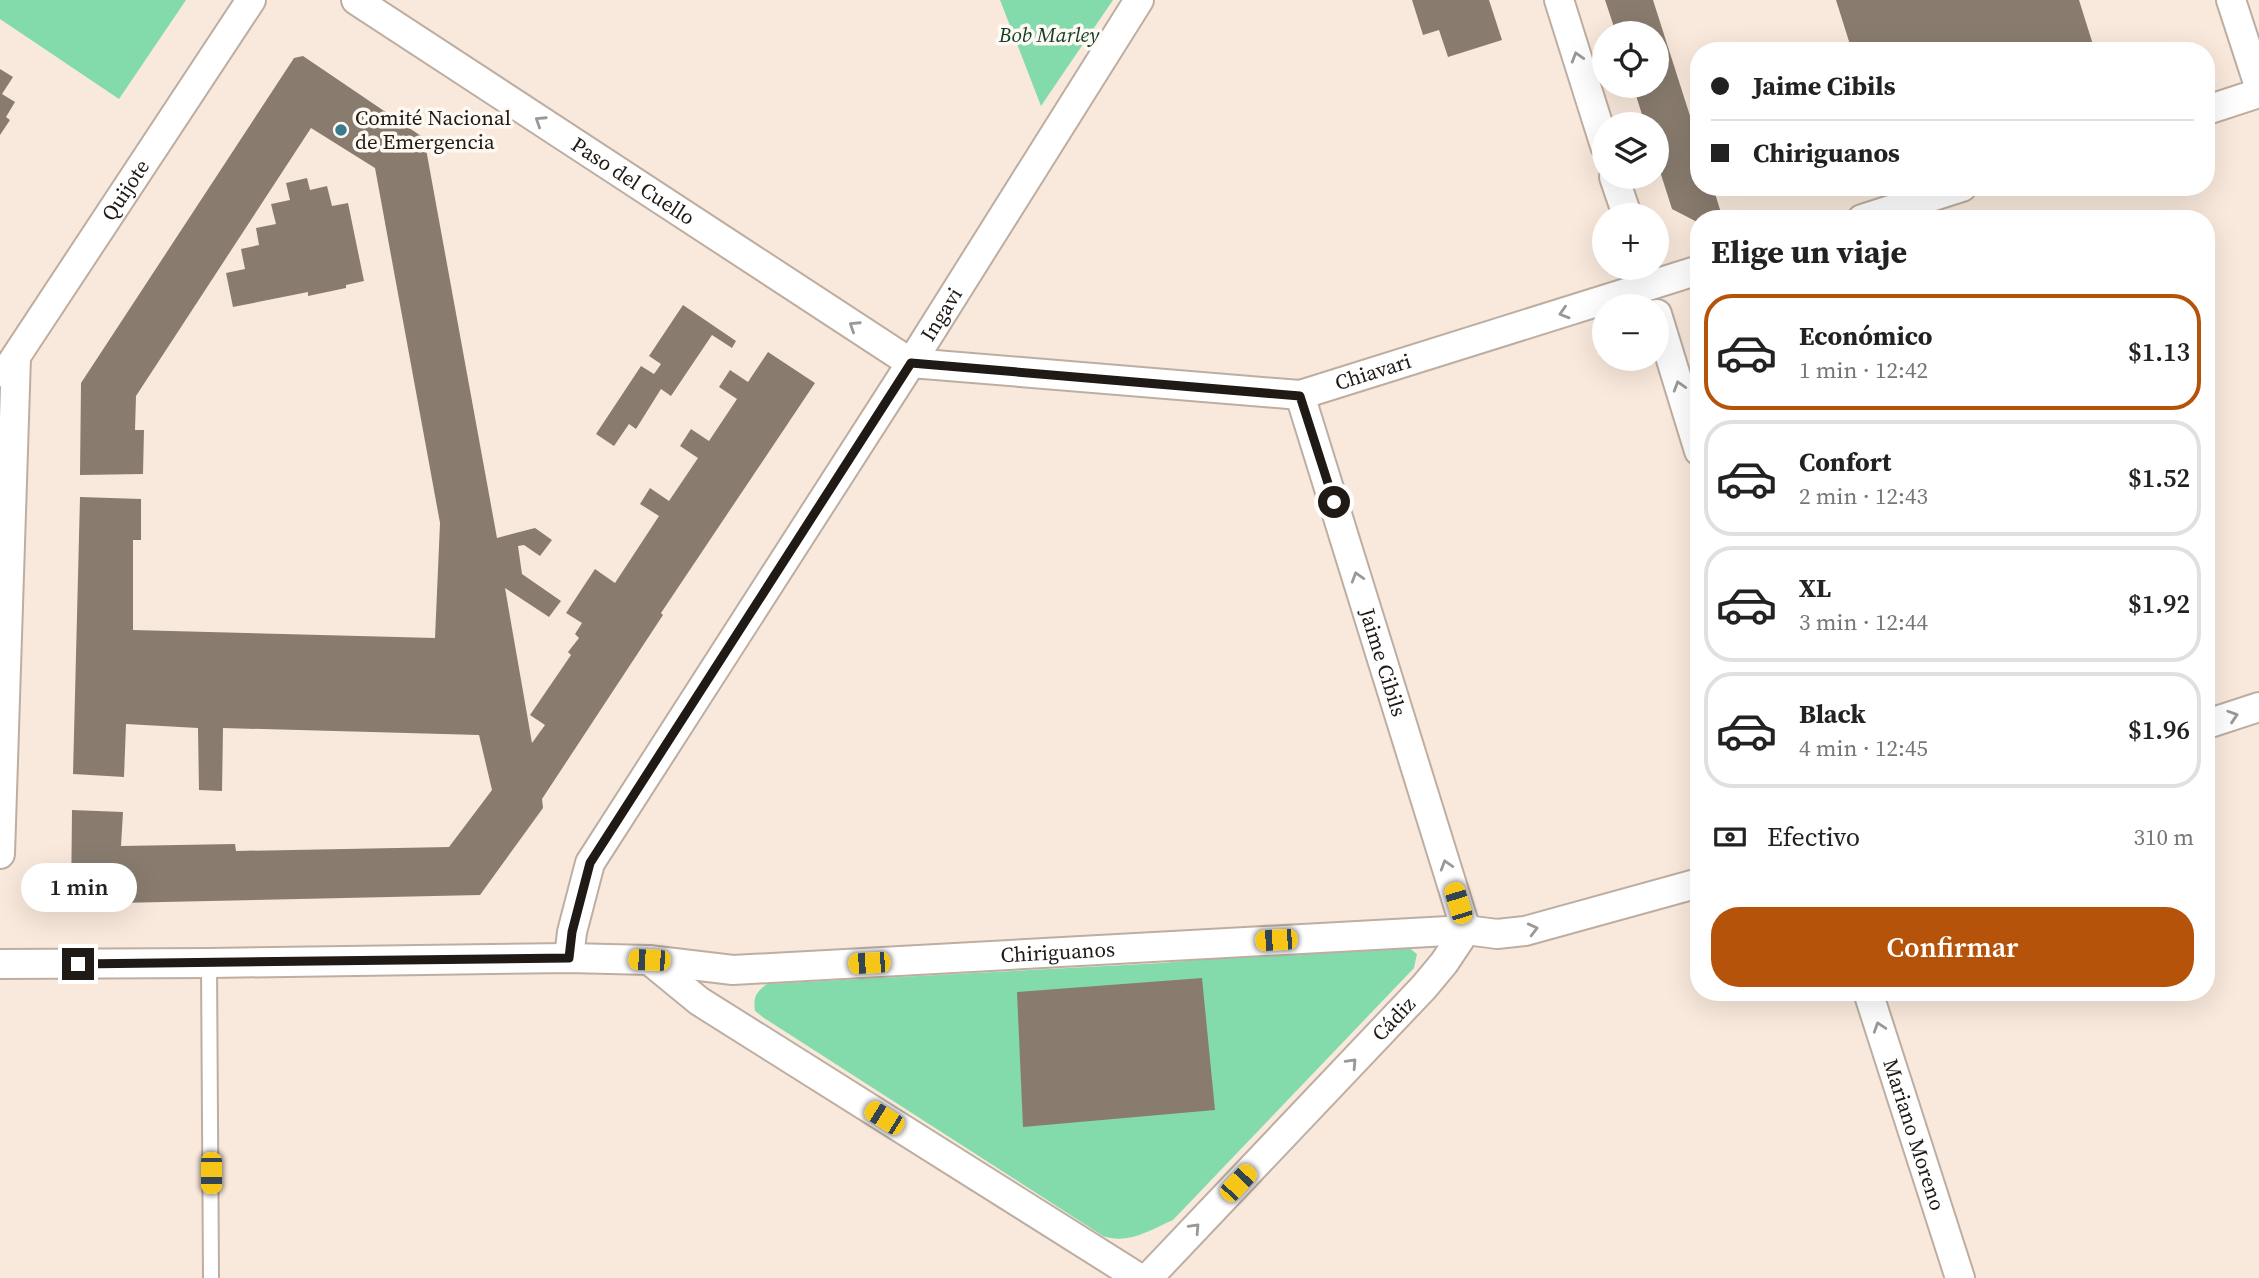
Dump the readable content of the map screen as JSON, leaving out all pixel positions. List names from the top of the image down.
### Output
{
  "streets": {
    "street": [
      "Paso del Cuello",
      "Quijote",
      "Ingavi",
      "Chiavari",
      "Jaime Cibils",
      "Chiriguanos",
      "Cádiz",
      "Mariano Moreno"
    ]
  },
  "crossings": [
    ["Paso del Cuello", "Ingavi"],
    ["Paso del Cuello", "Chiavari"],
    ["Ingavi", "Chiavari"],
    ["Ingavi", "Chiriguanos"],
    ["Chiavari", "Jaime Cibils"],
    ["Jaime Cibils", "Chiriguanos"],
    ["Jaime Cibils", "Cádiz"],
    ["Chiriguanos", "Cádiz"]
  ],
  "one_way": [
    "Paso del Cuello",
    "Chiavari",
    "Jaime Cibils",
    "Cádiz",
    "Mariano Moreno"
  ],
  "parks": ["Bob Marley"],
  "places": ["Comité Nacional de Emergencia"],
  "page": {
    "map_buttons": ["+", "−"],
    "banner": ["Jaime Cibils", "Chiriguanos"],
    "heading": "Elige un viaje",
    "list": [
      {
        "name": "Económico",
        "note": "1 min · 12:42",
        "value": "$1.13"
      },
      {
        "name": "Confort",
        "note": "2 min · 12:43",
        "value": "$1.52"
      },
      {
        "name": "XL",
        "note": "3 min · 12:44",
        "value": "$1.92"
      },
      {
        "name": "Black",
        "note": "4 min · 12:45",
        "value": "$1.96"
      }
    ],
    "pay": ["Efectivo", "310 m"],
    "bubble": "1 min",
    "buttons": "Confirmar"
  }
}
